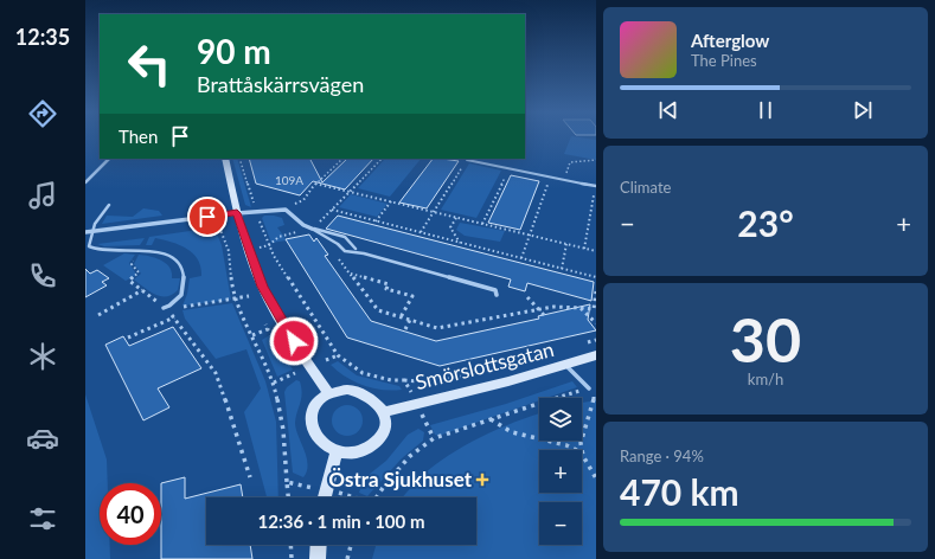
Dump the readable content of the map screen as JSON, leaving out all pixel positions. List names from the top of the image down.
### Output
{
  "streets": {
    "street": ["Smörslottsgatan"]
  },
  "places": {
    "health": ["Östra Sjukhuset"]
  },
  "house_numbers": ["109A"],
  "page": {
    "tabs": "12:35",
    "turn": ["90 m", "Brattåskärrsvägen"],
    "song": ["Afterglow", "The Pines"],
    "then": "Then",
    "tile": [
      "Climate",
      ["30", "km/h"],
      ["Range · 94%", "470 km"]
    ],
    "heat": ["−", "23°", "+"],
    "map_buttons": ["+", "−"],
    "limit": "40",
    "trip": "12:36 · 1 min · 100 m"
  }
}
